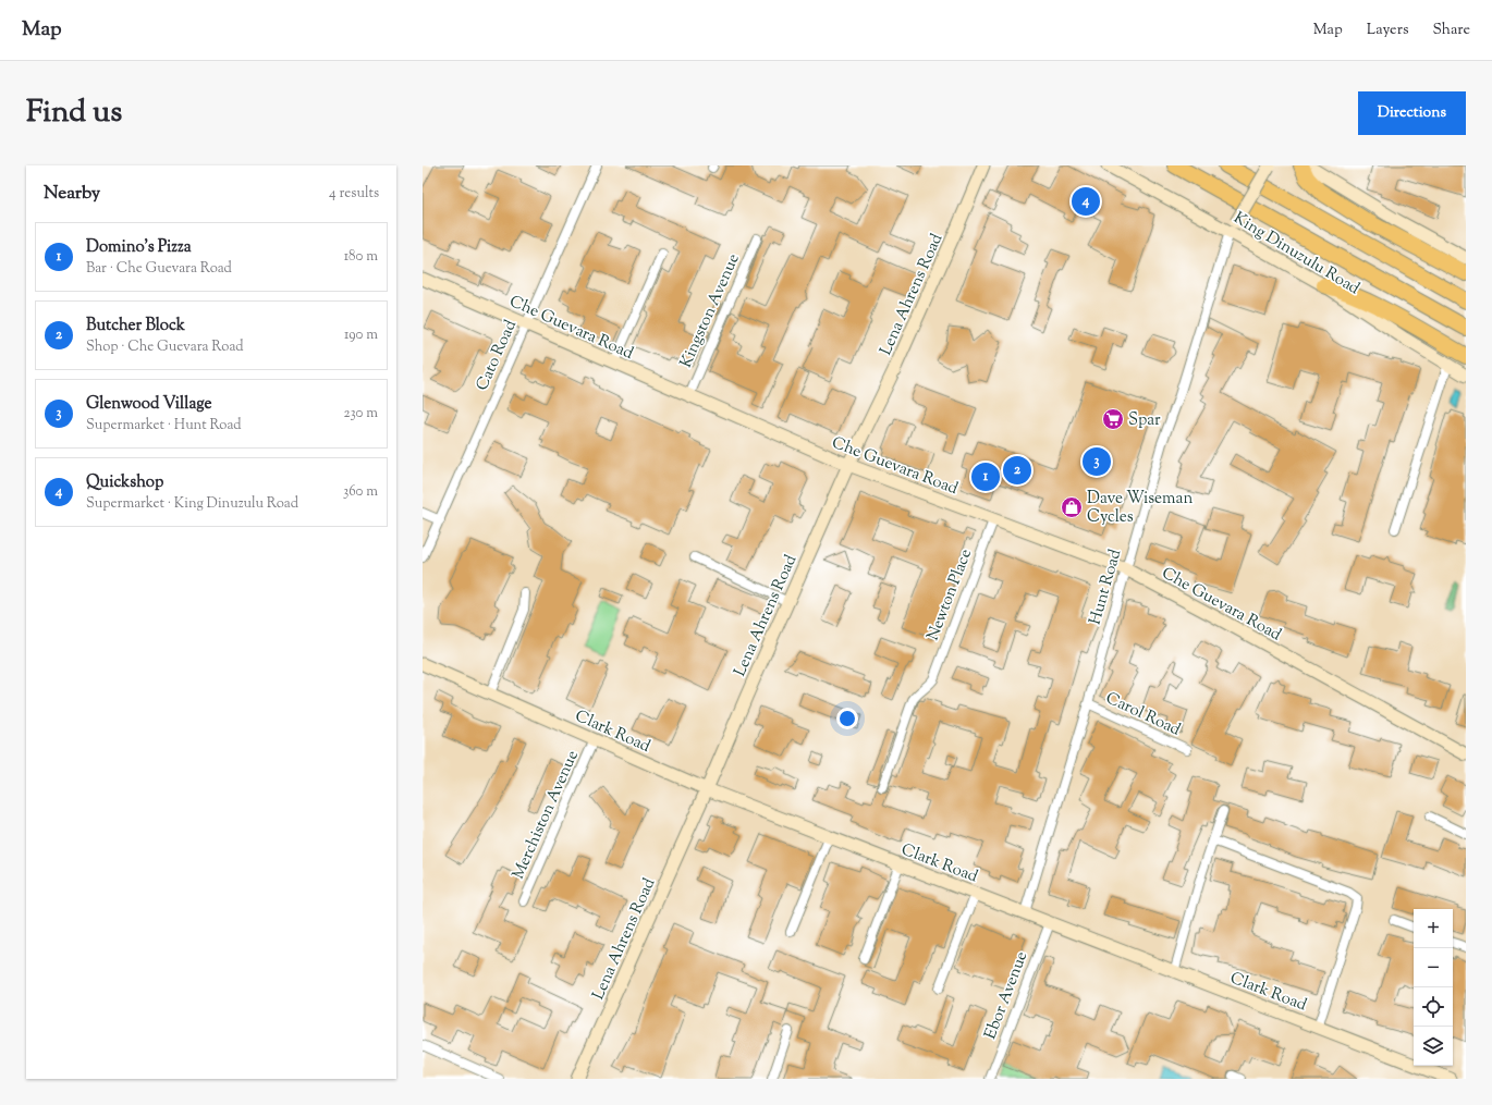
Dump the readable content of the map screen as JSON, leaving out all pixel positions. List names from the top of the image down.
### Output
{
  "streets": {
    "main road": [
      "King Dinuzulu Road",
      "Lena Ahrens Road",
      "Che Guevara Road",
      "Clark Road"
    ],
    "street": [
      "Kingston Avenue",
      "Cato Road",
      "Hunt Road",
      "Newton Place",
      "Carol Road",
      "Merchiston Avenue",
      "Ebor Avenue"
    ]
  },
  "crossings": [
    ["King Dinuzulu Road", "Hunt Road"],
    ["Lena Ahrens Road", "Che Guevara Road"],
    ["Lena Ahrens Road", "Clark Road"],
    ["Kingston Avenue", "Che Guevara Road"],
    ["Che Guevara Road", "Cato Road"],
    ["Che Guevara Road", "Hunt Road"],
    ["Che Guevara Road", "Newton Place"],
    ["Hunt Road", "Carol Road"],
    ["Hunt Road", "Clark Road"],
    ["Clark Road", "Merchiston Avenue"],
    ["Clark Road", "Ebor Avenue"]
  ],
  "places": {
    "supermarket": ["Spar"],
    "shop": ["Dave Wiseman Cycles"]
  },
  "page": {
    "header": "Map",
    "nav": ["Map", "Layers", "Share"],
    "title": "Find us",
    "buttons": "Directions",
    "heading": ["Nearby", "4 results"],
    "pins": [
      "4",
      "3",
      "2",
      "1"
    ],
    "list": [
      {
        "mark": "1",
        "name": "Domino's Pizza",
        "note": "Bar · Che Guevara Road",
        "value": "180 m"
      },
      {
        "mark": "2",
        "name": "Butcher Block",
        "note": "Shop · Che Guevara Road",
        "value": "190 m"
      },
      {
        "mark": "3",
        "name": "Glenwood Village",
        "note": "Supermarket · Hunt Road",
        "value": "230 m"
      },
      {
        "mark": "4",
        "name": "Quickshop",
        "note": "Supermarket · King Dinuzulu Road",
        "value": "360 m"
      }
    ],
    "map_buttons": ["+", "−"]
  }
}
